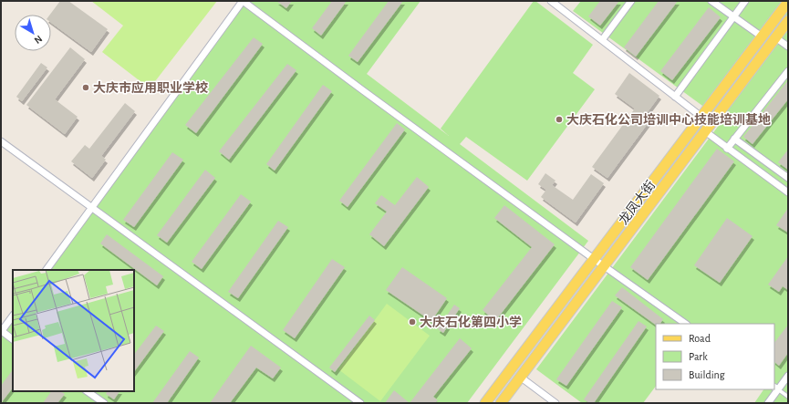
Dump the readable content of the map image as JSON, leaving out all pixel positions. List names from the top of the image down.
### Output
{
  "streets": {
    "main road": ["龙凤大街"]
  },
  "places": ["大庆市应用职业学校", "大庆石化公司培训中心技能培训基地", "大庆石化第四小学"],
  "legend": ["Road", "Park", "Building"],
  "north": "bottom right"
}
